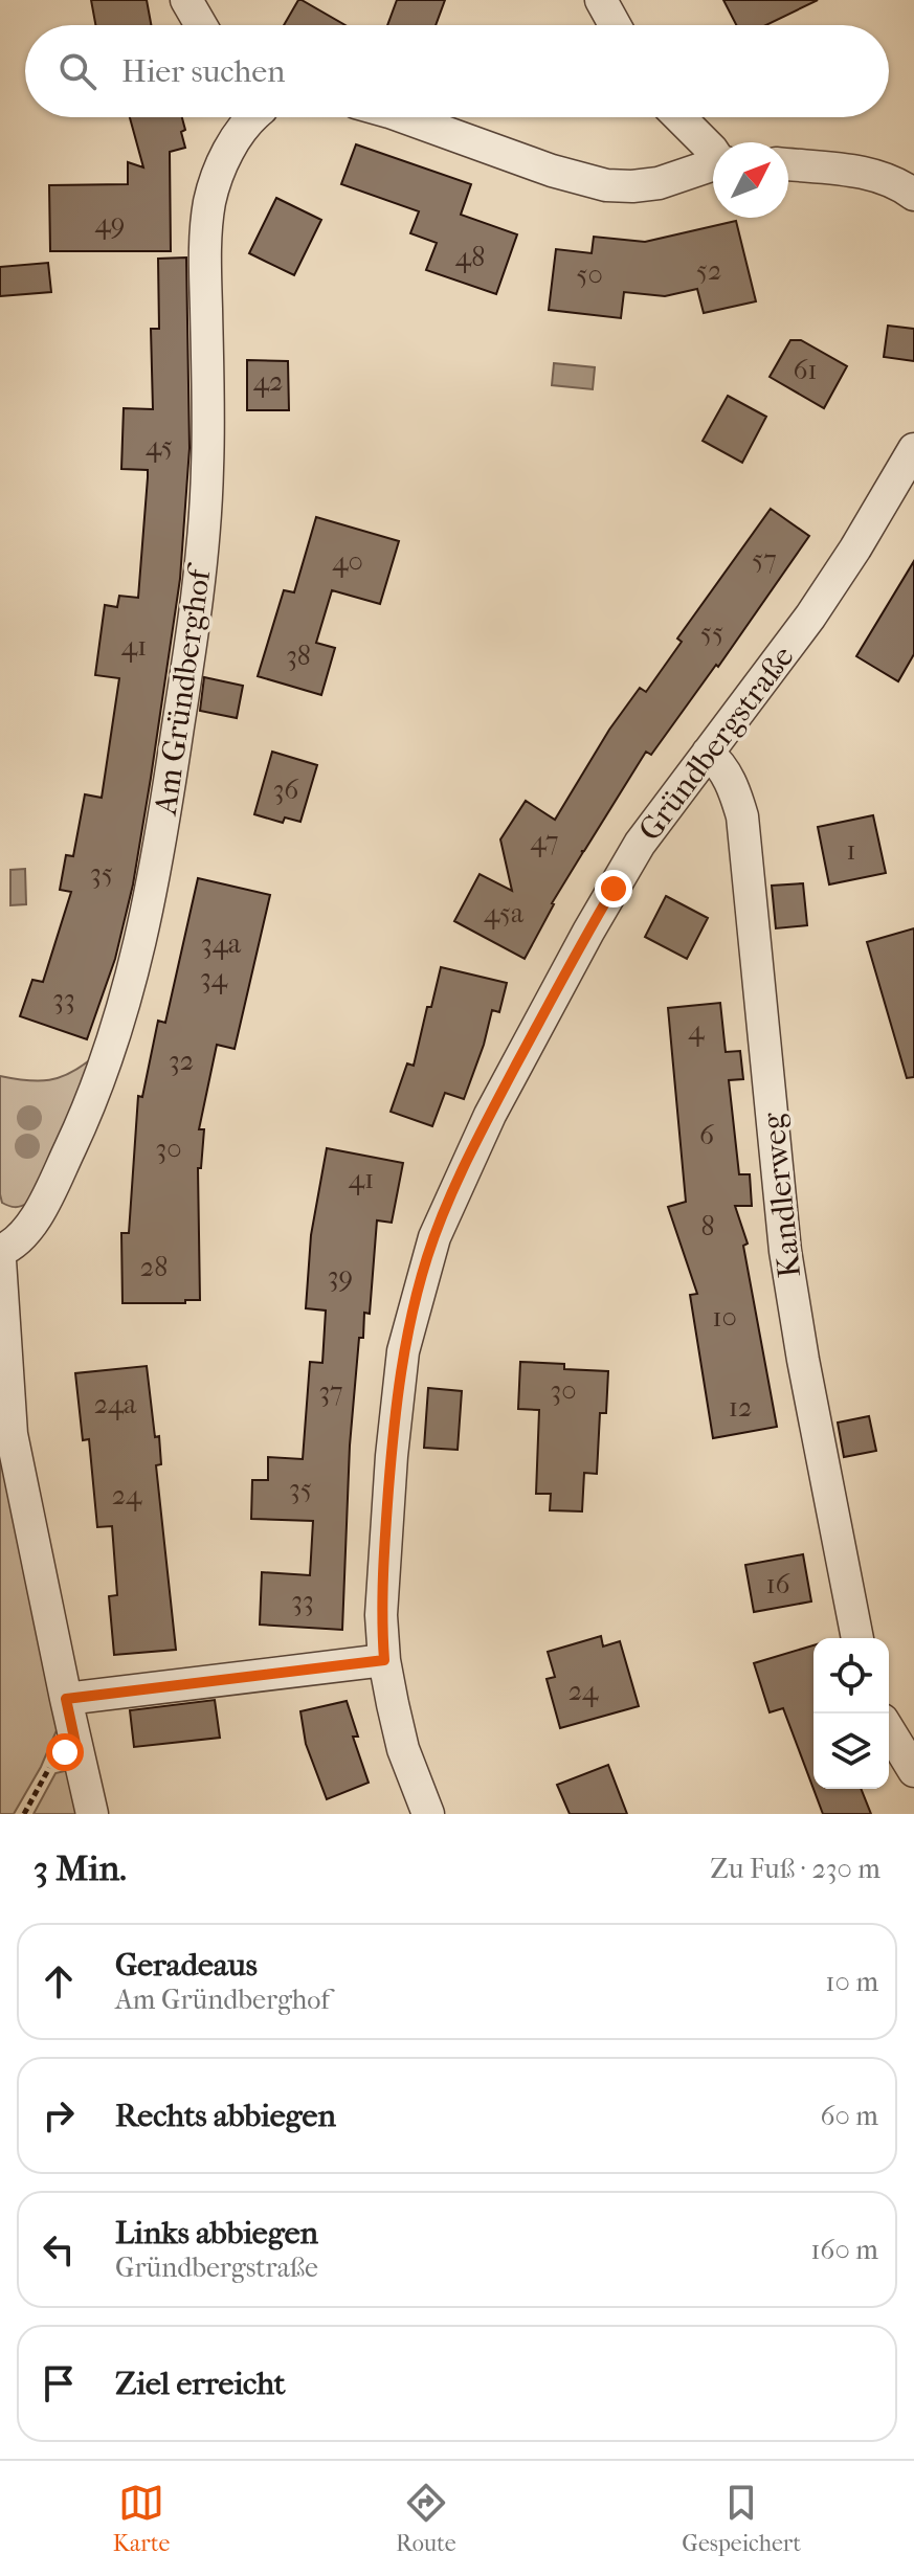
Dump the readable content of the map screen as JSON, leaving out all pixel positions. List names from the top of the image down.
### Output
{
  "streets": {
    "street": ["Am Gründberghof", "Gründbergstraße", "Kandlerweg"]
  },
  "crossings": [
    ["Gründbergstraße", "Kandlerweg"]
  ],
  "house_numbers": [
    "49",
    "48",
    "52",
    "50",
    "61",
    "42",
    "45",
    "57",
    "40",
    "55",
    "41",
    "38",
    "36",
    "47",
    "1",
    "35",
    "45a",
    "34a",
    "34",
    "33",
    "4",
    "32",
    "6",
    "30",
    "41",
    "8",
    "28",
    "39",
    "10",
    "30",
    "37",
    "24a",
    "12",
    "35",
    "24",
    "16",
    "33",
    "24"
  ],
  "north": "top right",
  "page": {
    "search": "Hier suchen",
    "heading": ["3 Min.", "Zu Fuß · 230 m"],
    "list": [
      ["Geradeaus", "Am Gründberghof", "10 m"],
      ["Rechts abbiegen", "60 m"],
      ["Links abbiegen", "Gründbergstraße", "160 m"],
      "Ziel erreicht"
    ],
    "nav": ["Karte", "Route", "Gespeichert"]
  }
}
